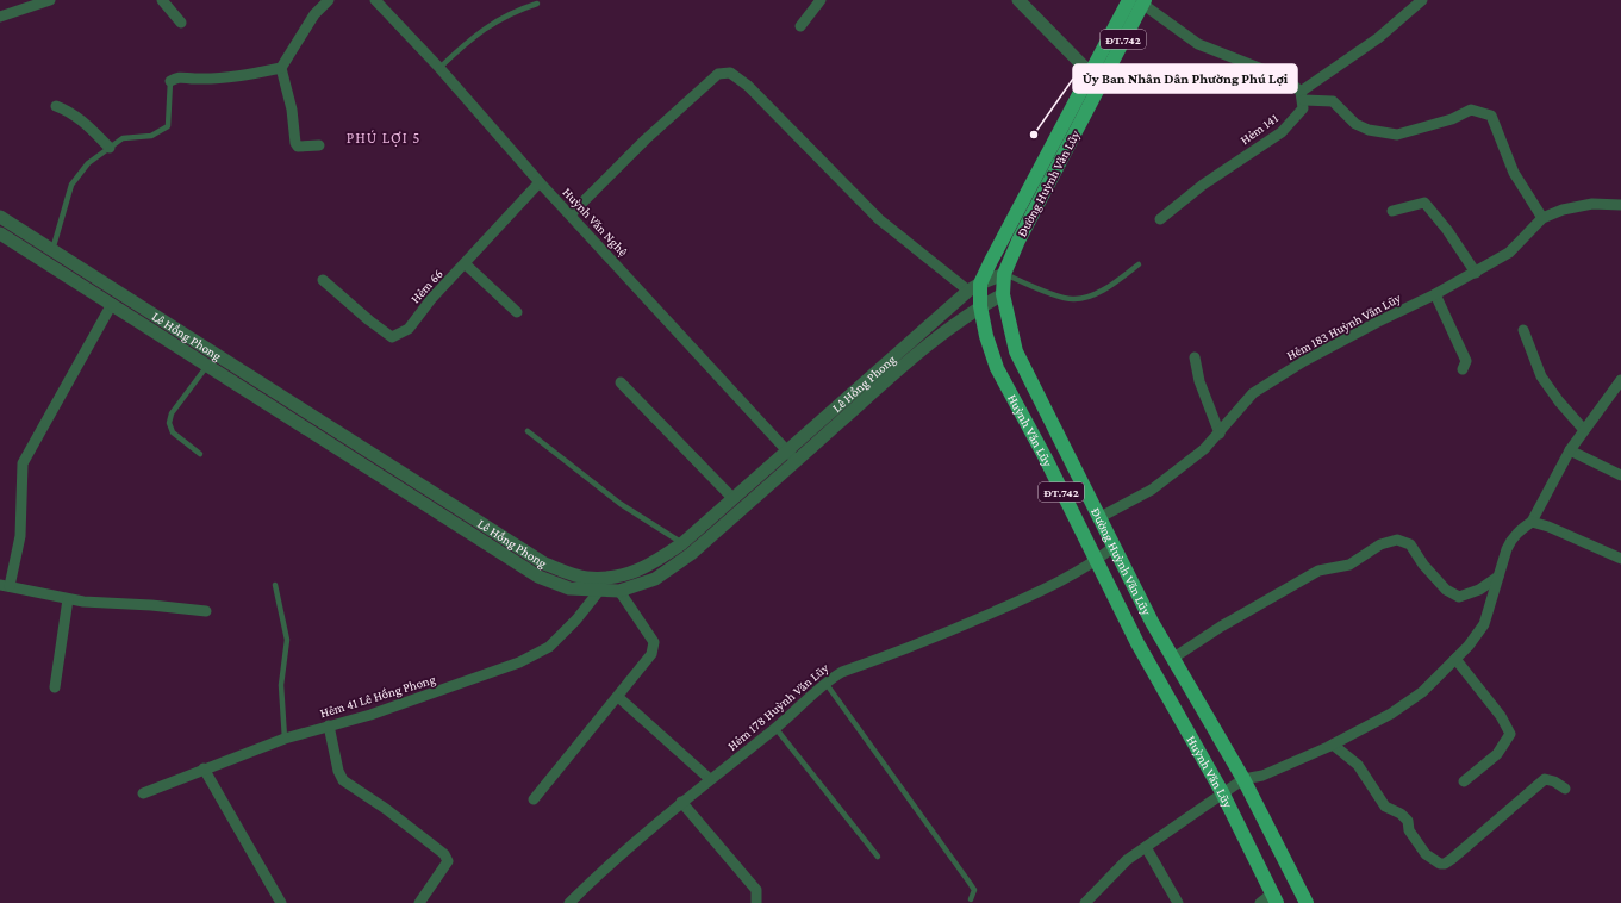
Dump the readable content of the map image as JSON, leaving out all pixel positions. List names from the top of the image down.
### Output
{
  "streets": {
    "main road": ["ĐT.742", "Đường Huỳnh Văn Lũy", "Huỳnh Văn Lũy"],
    "street": [
      "Hẻm 141",
      "Huỳnh Văn Nghệ",
      "Hẻm 66",
      "Hẻm 183 Huỳnh Văn Lũy",
      "Lê Hồng Phong",
      "Hẻm 41 Lê Hồng Phong",
      "Hẻm 178 Huỳnh Văn Lũy"
    ]
  },
  "crossings": [
    ["ĐT.742", "Đường Huỳnh Văn Lũy"],
    ["ĐT.742", "Huỳnh Văn Lũy"],
    ["Đường Huỳnh Văn Lũy", "Hẻm 183 Huỳnh Văn Lũy"],
    ["Đường Huỳnh Văn Lũy", "Lê Hồng Phong"],
    ["Đường Huỳnh Văn Lũy", "Hẻm 178 Huỳnh Văn Lũy"],
    ["Huỳnh Văn Nghệ", "Hẻm 66"],
    ["Huỳnh Văn Nghệ", "Lê Hồng Phong"],
    ["Lê Hồng Phong", "Huỳnh Văn Lũy"],
    ["Lê Hồng Phong", "Hẻm 41 Lê Hồng Phong"],
    ["Huỳnh Văn Lũy", "Hẻm 178 Huỳnh Văn Lũy"]
  ],
  "districts": ["PHÚ LỢI 5"],
  "places": ["Ủy Ban Nhân Dân Phường Phú Lợi"]
}
